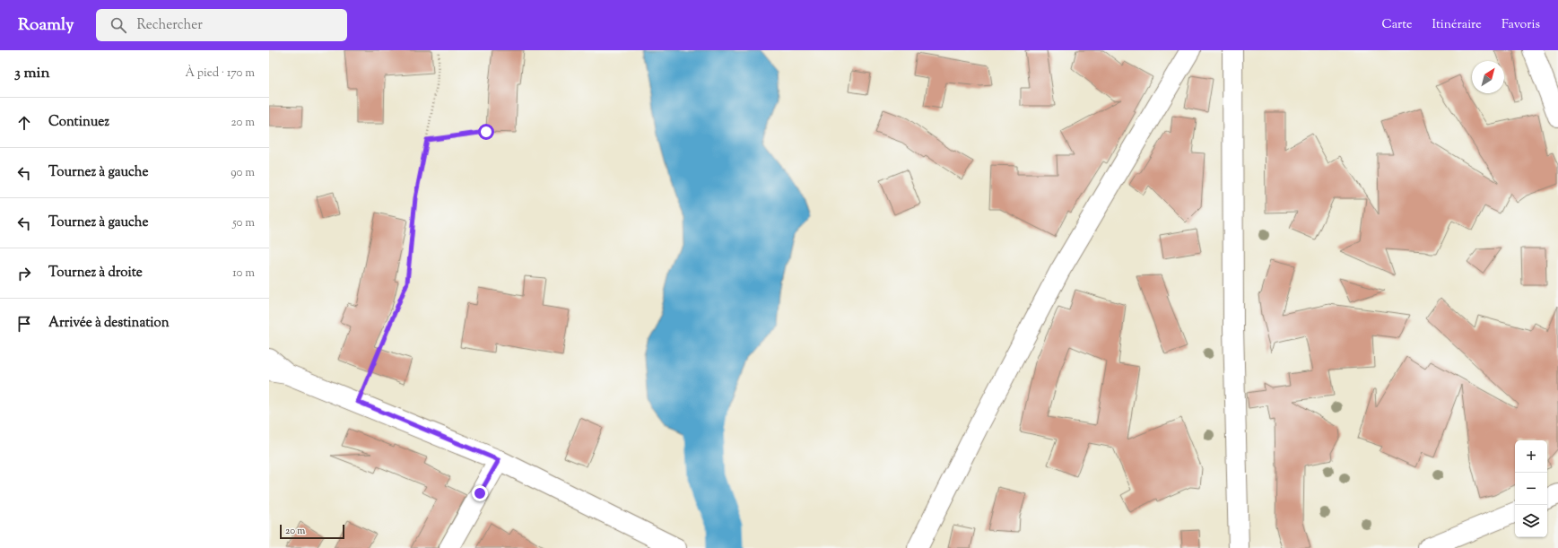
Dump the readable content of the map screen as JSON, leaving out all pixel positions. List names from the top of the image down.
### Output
{
  "scale_bar": "20 m",
  "north": "top right",
  "page": {
    "header": "Roamly",
    "search": "Rechercher",
    "nav": ["Carte", "Itinéraire", "Favoris"],
    "heading": ["3 min", "À pied · 170 m"],
    "list": [
      ["Continuez", "20 m"],
      ["Tournez à gauche", "90 m"],
      ["Tournez à gauche", "50 m"],
      ["Tournez à droite", "10 m"],
      "Arrivée à destination"
    ],
    "map_buttons": ["+", "−"],
    "scale": "20 m"
  }
}
